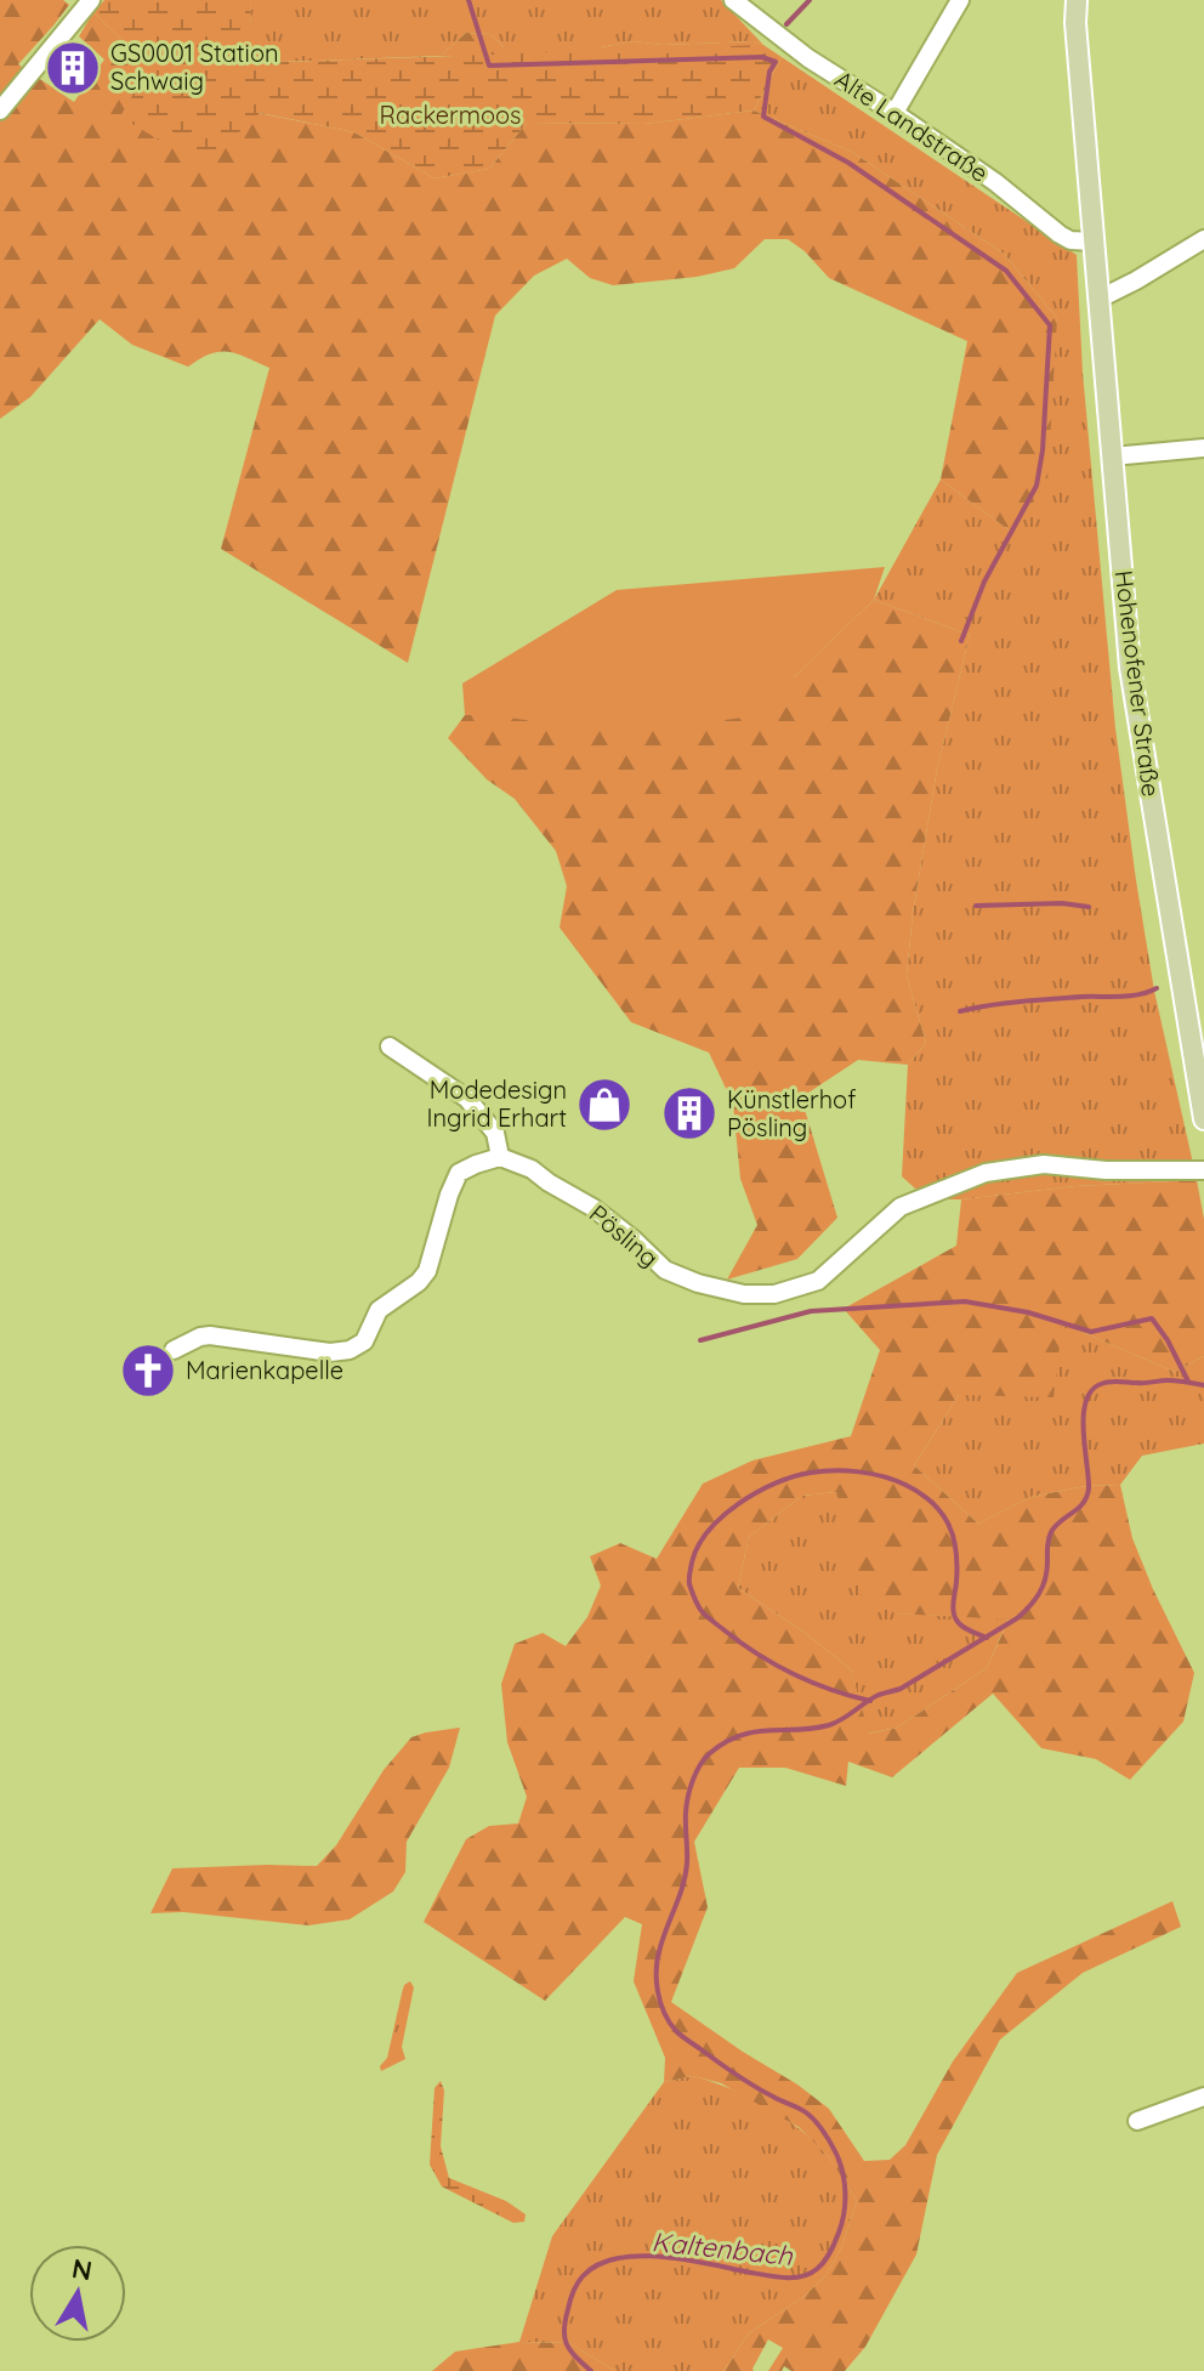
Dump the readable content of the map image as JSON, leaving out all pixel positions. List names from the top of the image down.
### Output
{
  "streets": {
    "main road": ["Hohenofener Straße"],
    "street": ["Alte Landstraße", "Pösling"]
  },
  "crossings": [
    ["Alte Landstraße", "Hohenofener Straße"]
  ],
  "water": ["Kaltenbach"],
  "parks": ["Rackermoos"],
  "places": {
    "building": ["GS0001 Station Schwaig", "Künstlerhof Pösling"],
    "shop": ["Modedesign Ingrid Erhart"],
    "church": ["Marienkapelle"]
  },
  "north": "top"
}
